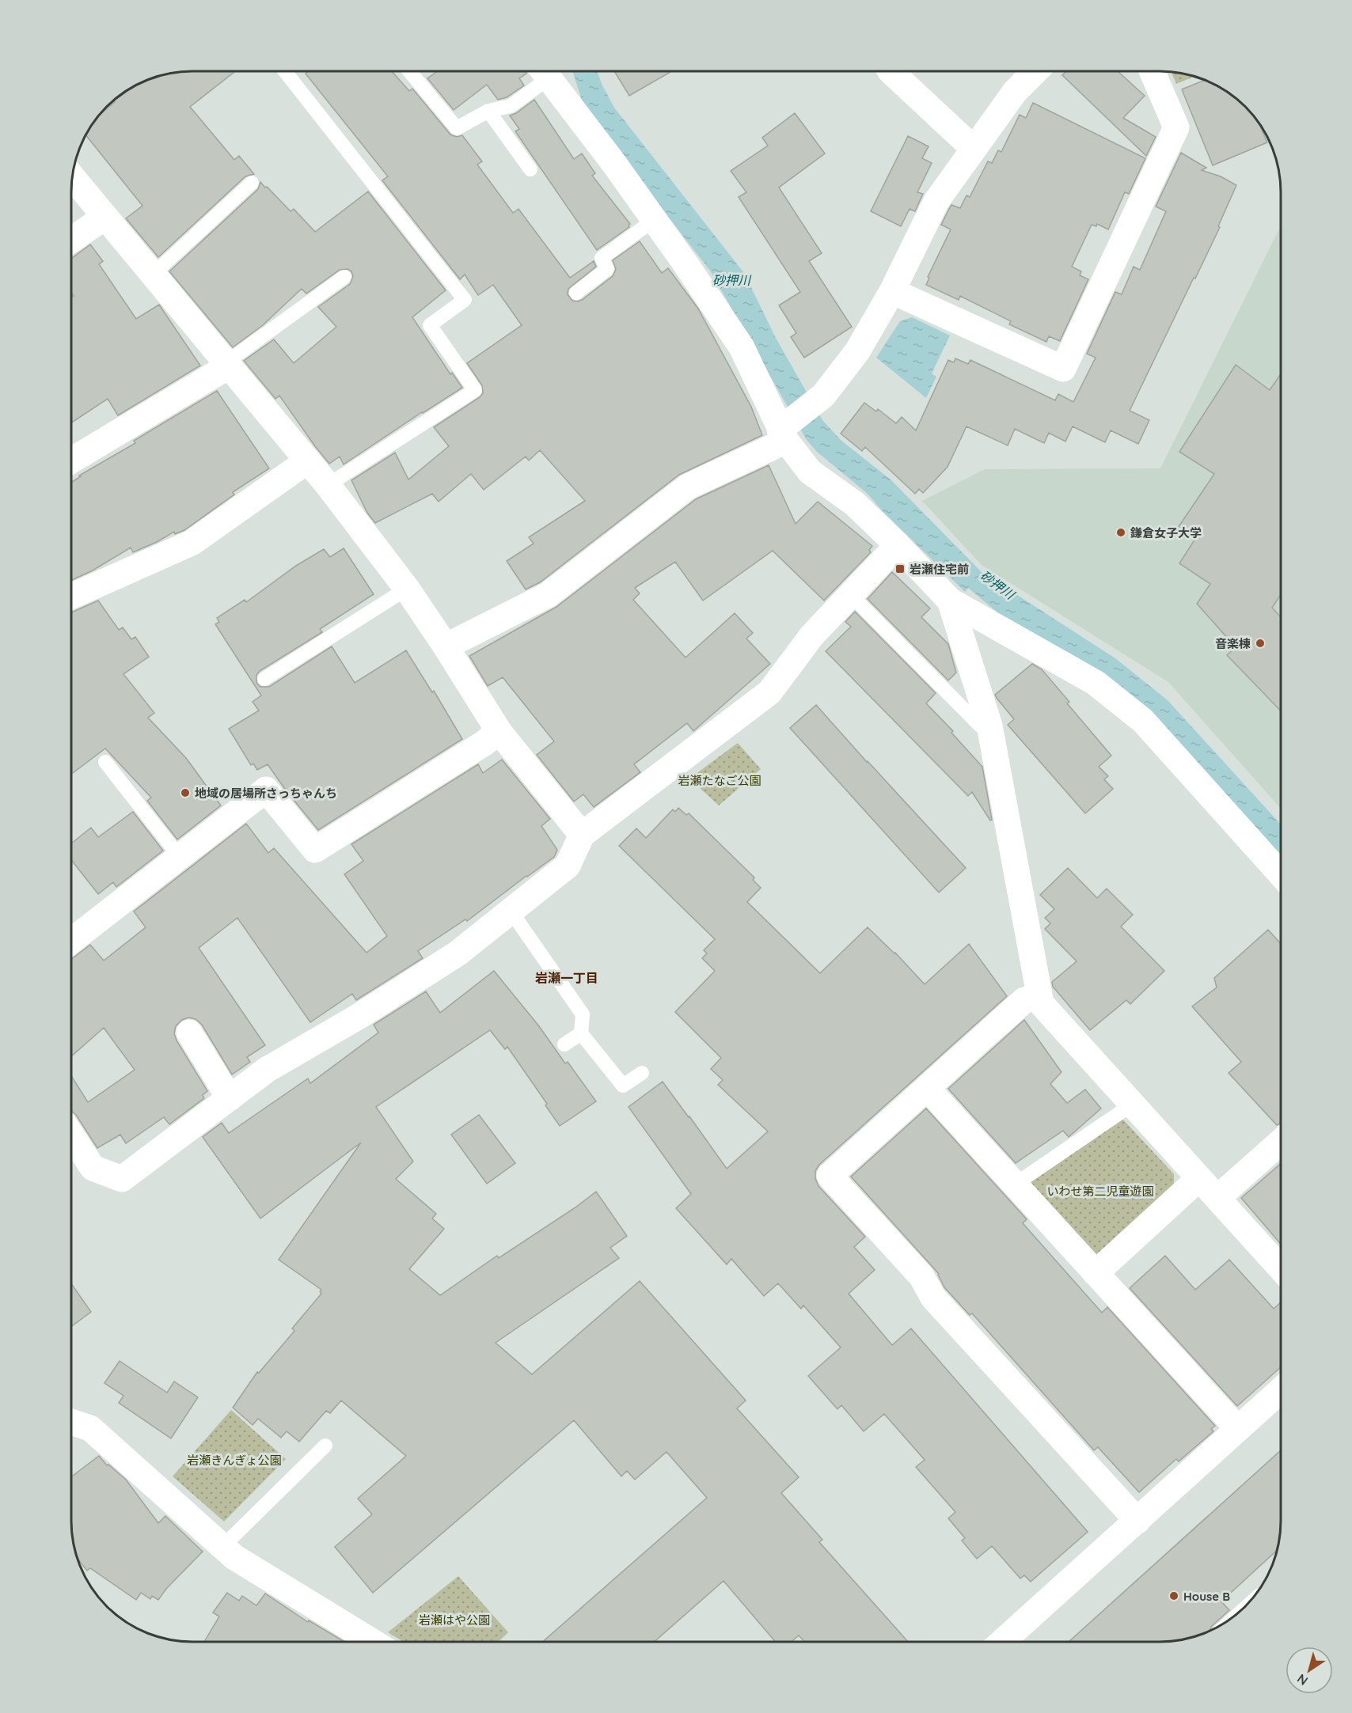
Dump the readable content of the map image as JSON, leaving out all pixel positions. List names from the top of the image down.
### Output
{
  "districts": ["岩瀬一丁目"],
  "water": ["砂押川"],
  "parks": [
    "岩瀬たなご公園",
    "いわせ第二児童遊園",
    "岩瀬きんぎょ公園",
    "岩瀬はや公園"
  ],
  "places": {
    "other": [
      "鎌倉女子大学",
      "音楽棟",
      "地域の居場所さっちゃんち",
      "House B"
    ],
    "transit": ["岩瀬住宅前"]
  },
  "north": "bottom left"
}
